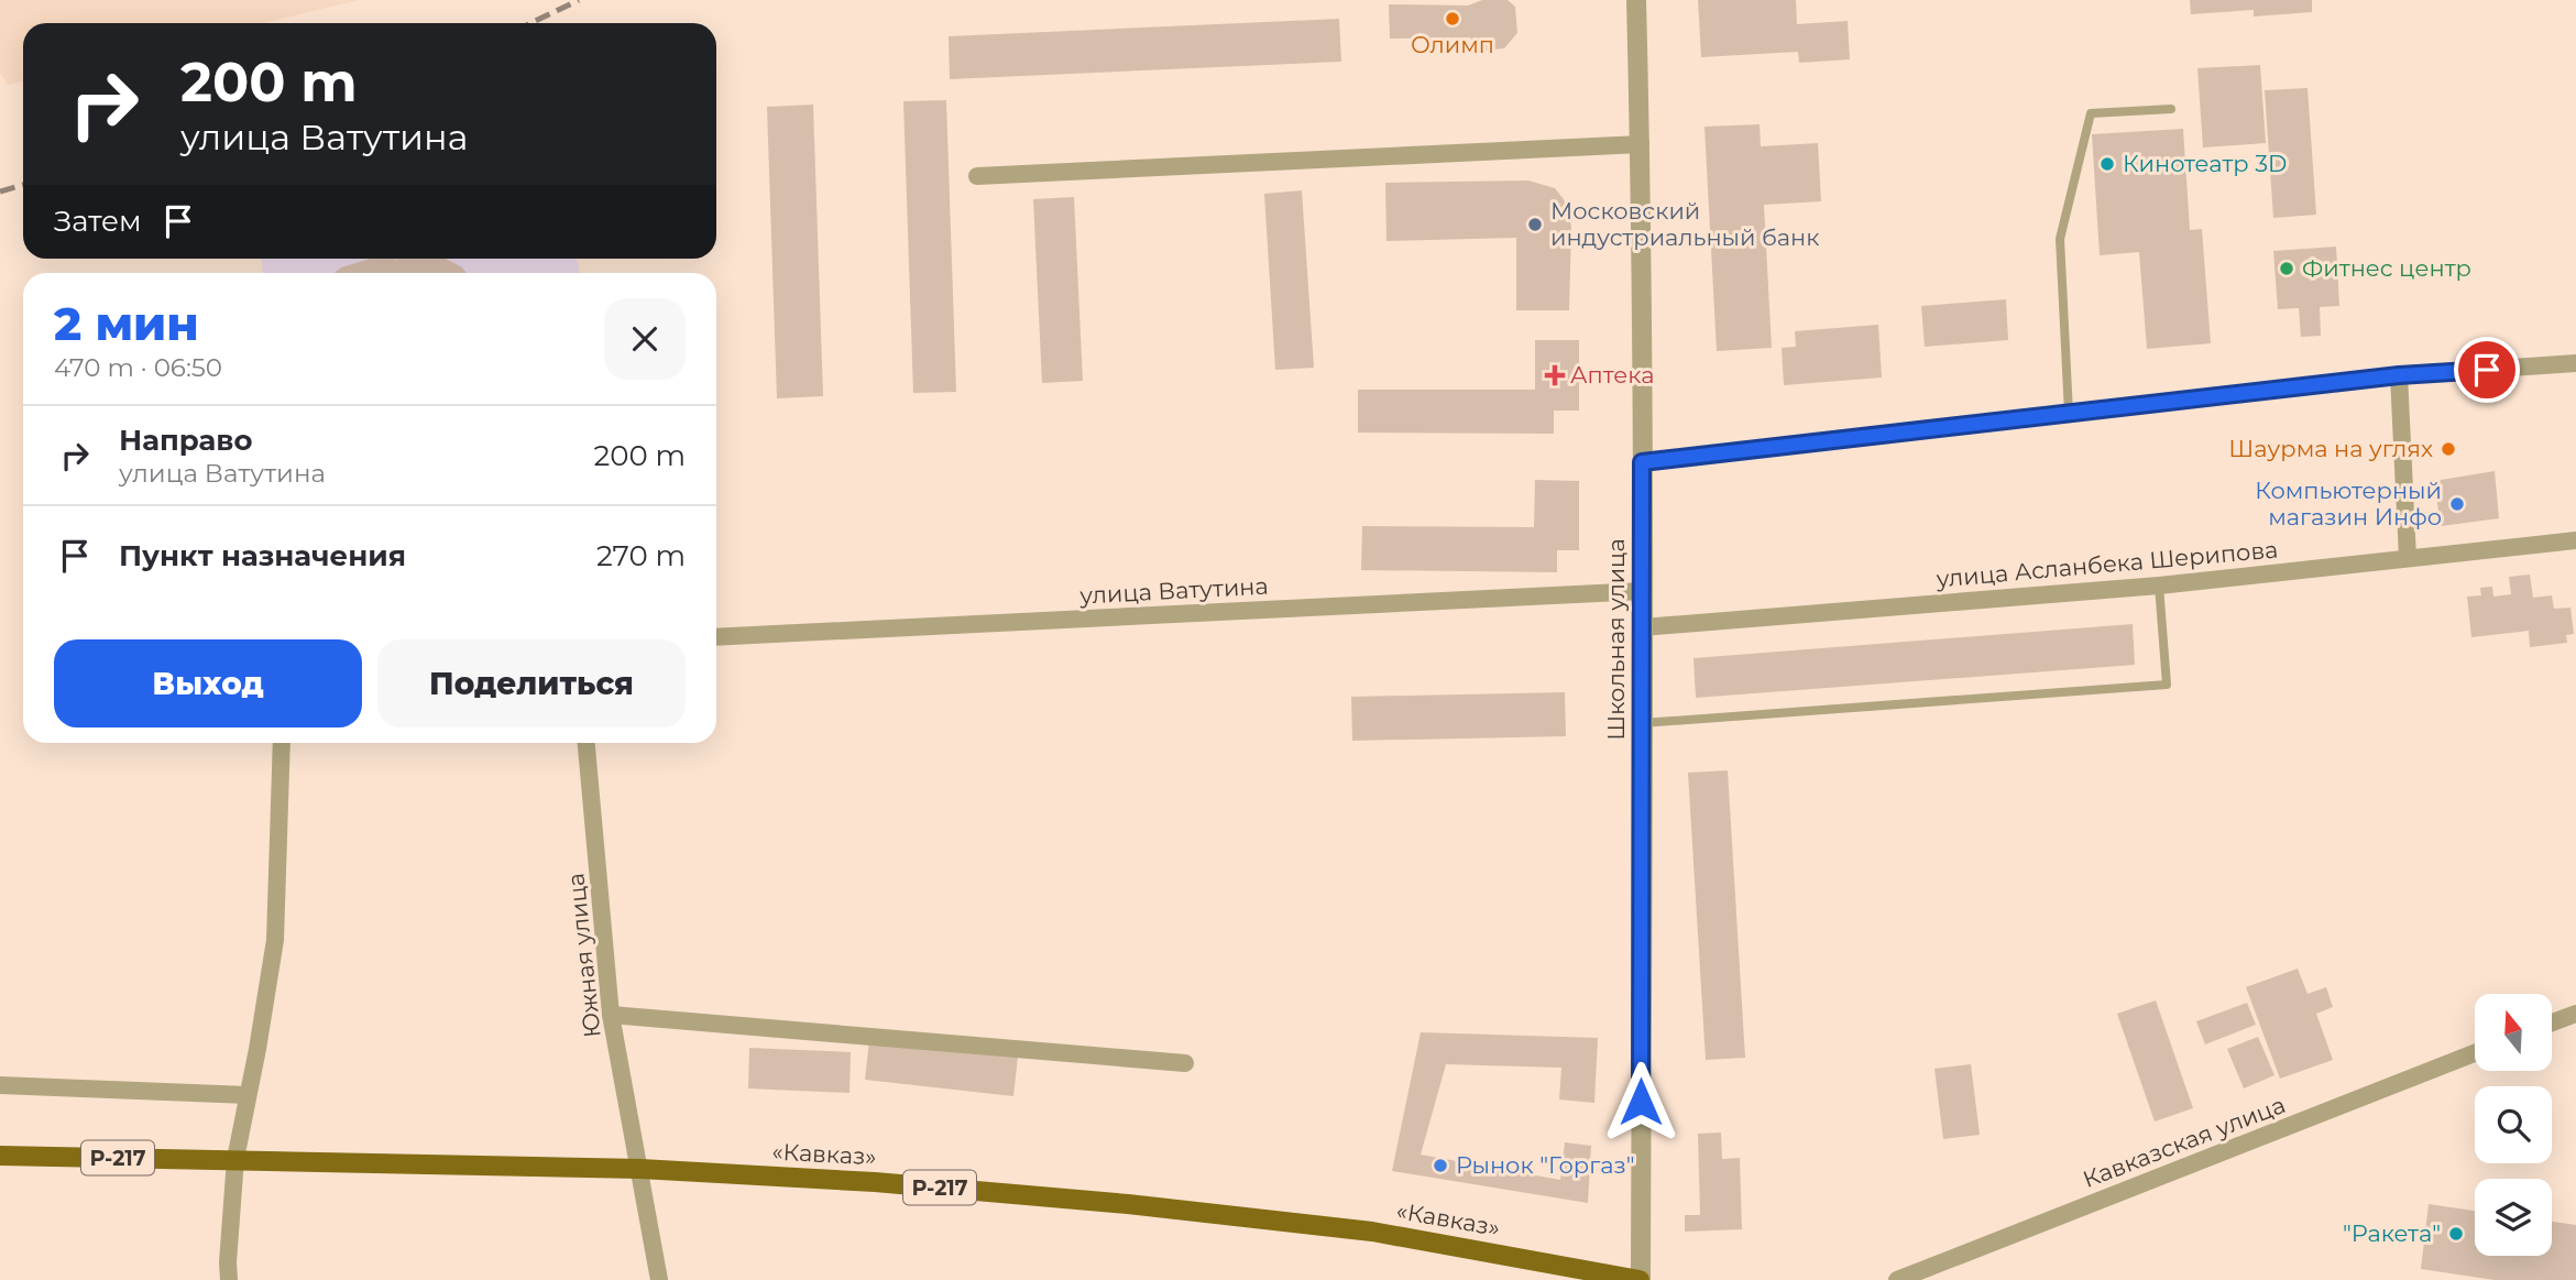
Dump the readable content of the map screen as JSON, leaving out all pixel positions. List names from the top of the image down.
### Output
{
  "streets": {
    "main road": ["«Кавказ»", "Р-217"],
    "street": [
      "улица Асланбека Шерипова",
      "улица Ватутина",
      "Школьная улица",
      "Южная улица",
      "Кавказская улица"
    ]
  },
  "crossings": [
    ["улица Асланбека Шерипова", "Школьная улица"],
    ["улица Ватутина", "Школьная улица"],
    ["Школьная улица", "«Кавказ»"],
    ["Южная улица", "«Кавказ»"]
  ],
  "places": {
    "other": [
      "Олимп",
      "Кинотеатр 3D",
      "Московский индустриальный банк",
      "Фитнес центр",
      "Шаурма на углях",
      "Компьютерный магазин Инфо",
      "Рынок \"Горгаз\"",
      "\"Ракета\""
    ],
    "health": ["Аптека"]
  },
  "north": "top",
  "page": {
    "turn": ["200 m", "улица Ватутина"],
    "then": "Затем",
    "heading": ["2 мин", "470 m · 06:50"],
    "list": [
      {
        "name": "Направо",
        "note": "улица Ватутина",
        "value": "200 m"
      },
      {
        "name": "Пункт назначения",
        "value": "270 m"
      }
    ],
    "buttons": ["Выход", "Поделиться"]
  }
}
